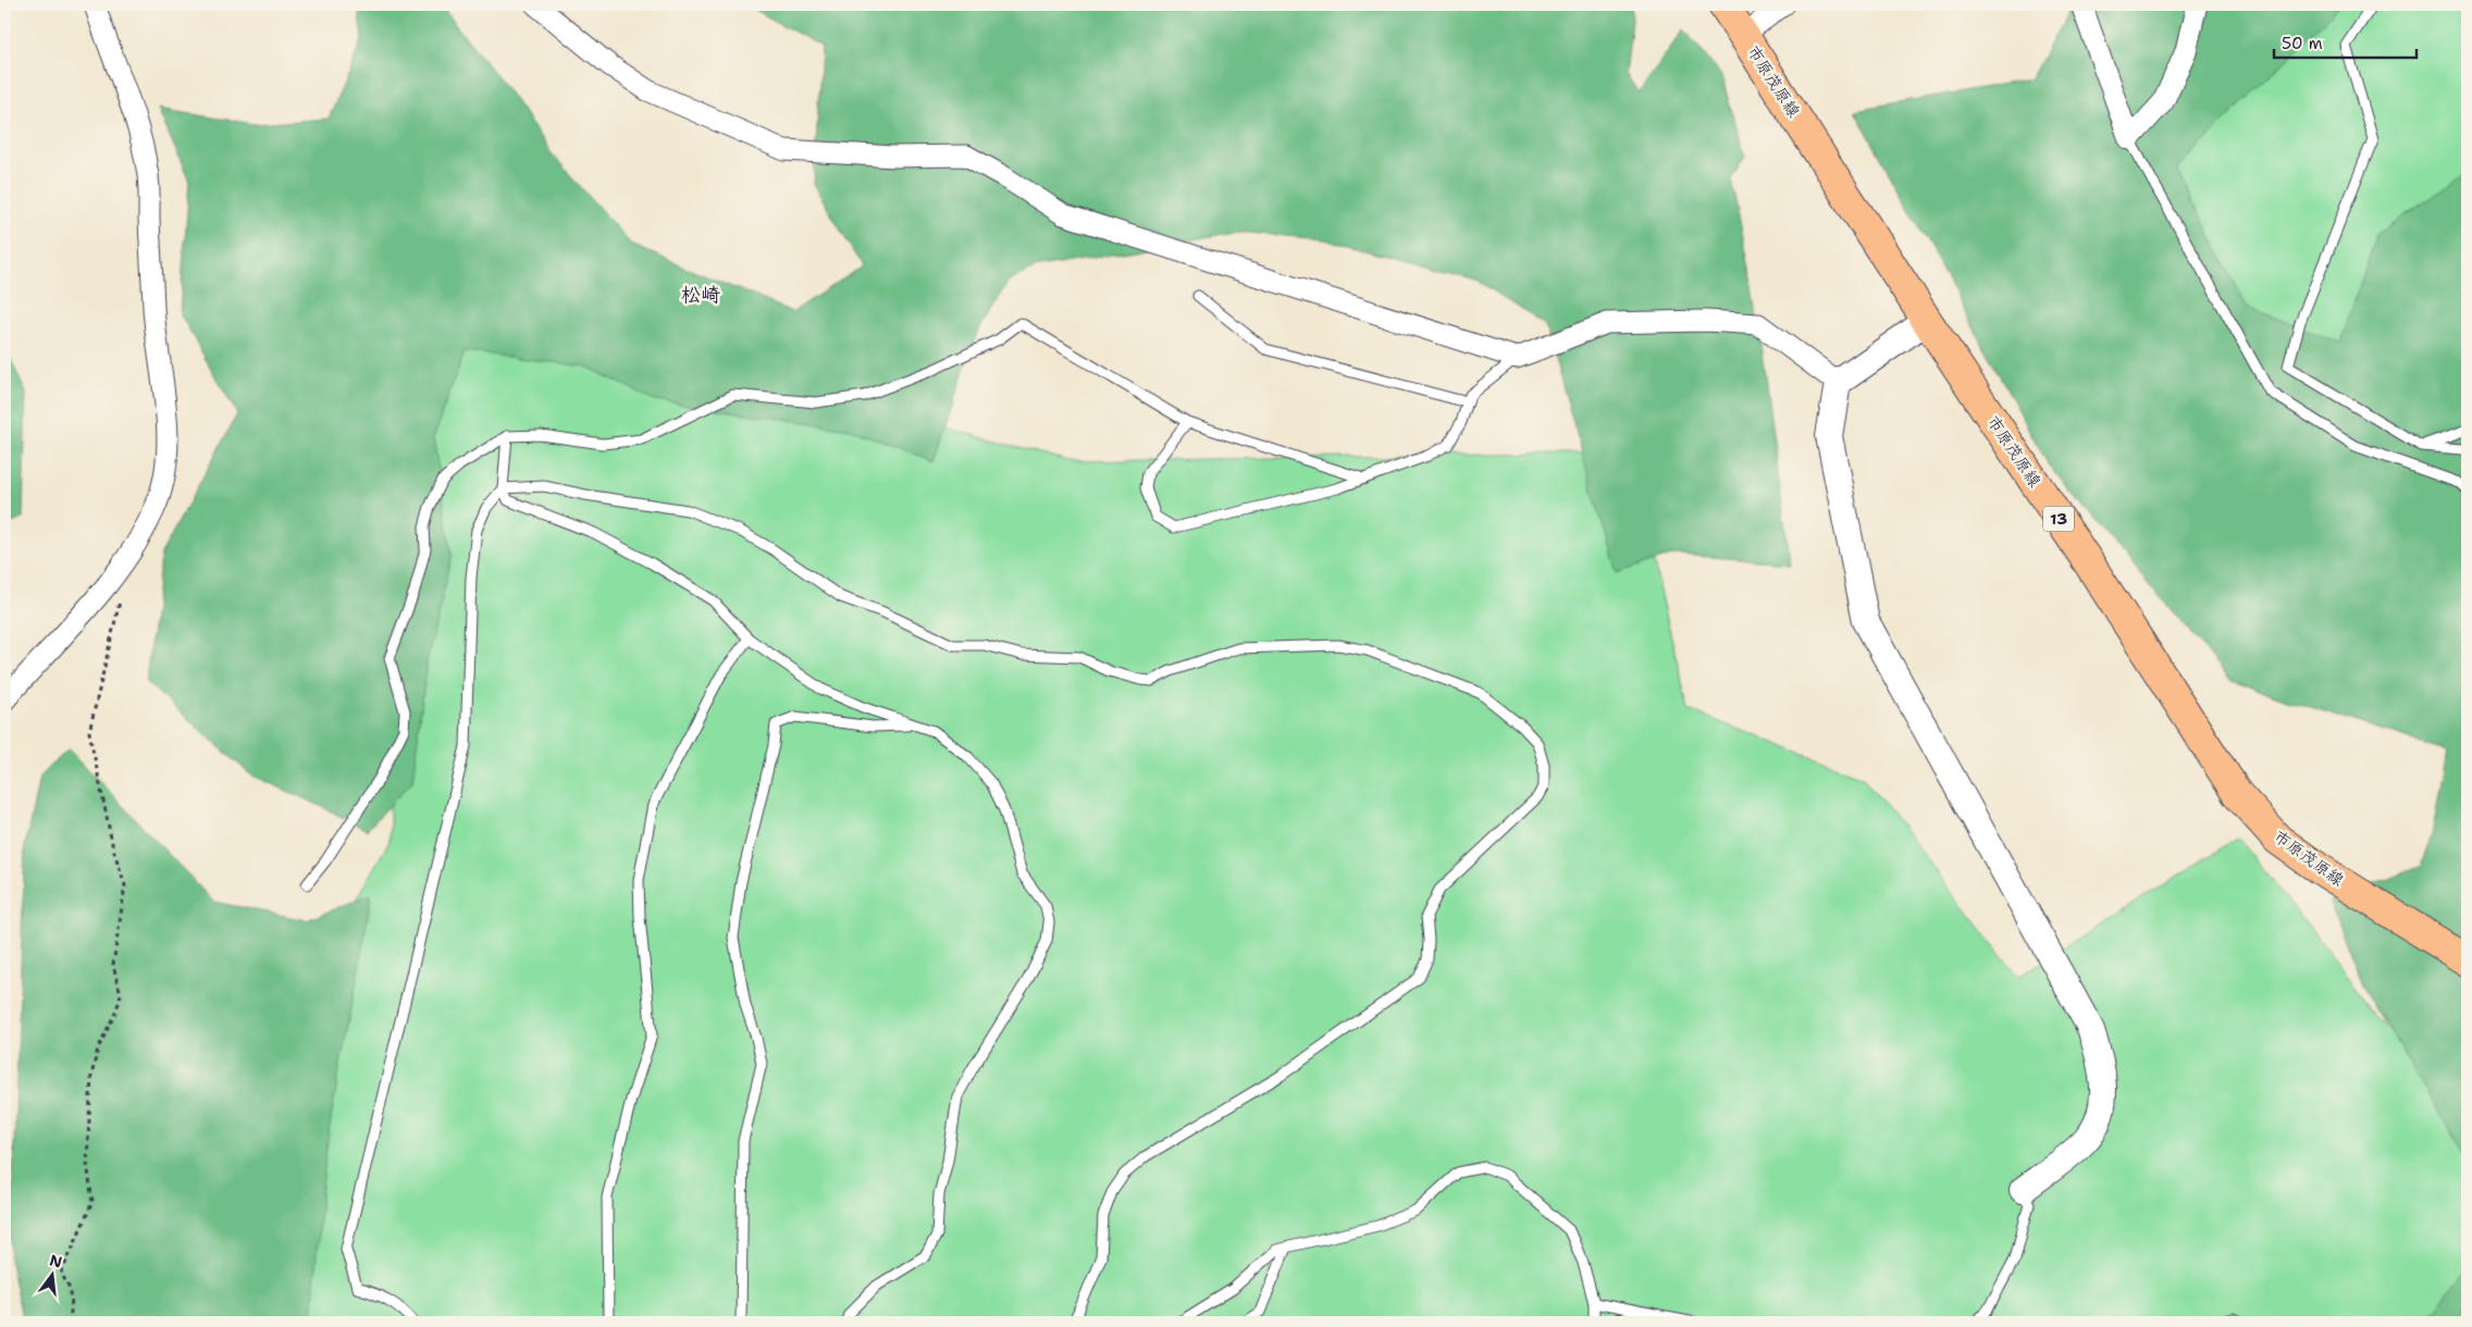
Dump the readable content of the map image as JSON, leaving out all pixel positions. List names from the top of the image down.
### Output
{
  "streets": {
    "main road": ["市原茂原線", "13"]
  },
  "districts": ["松崎"],
  "scale_bar": "50 m",
  "north": "top"
}
